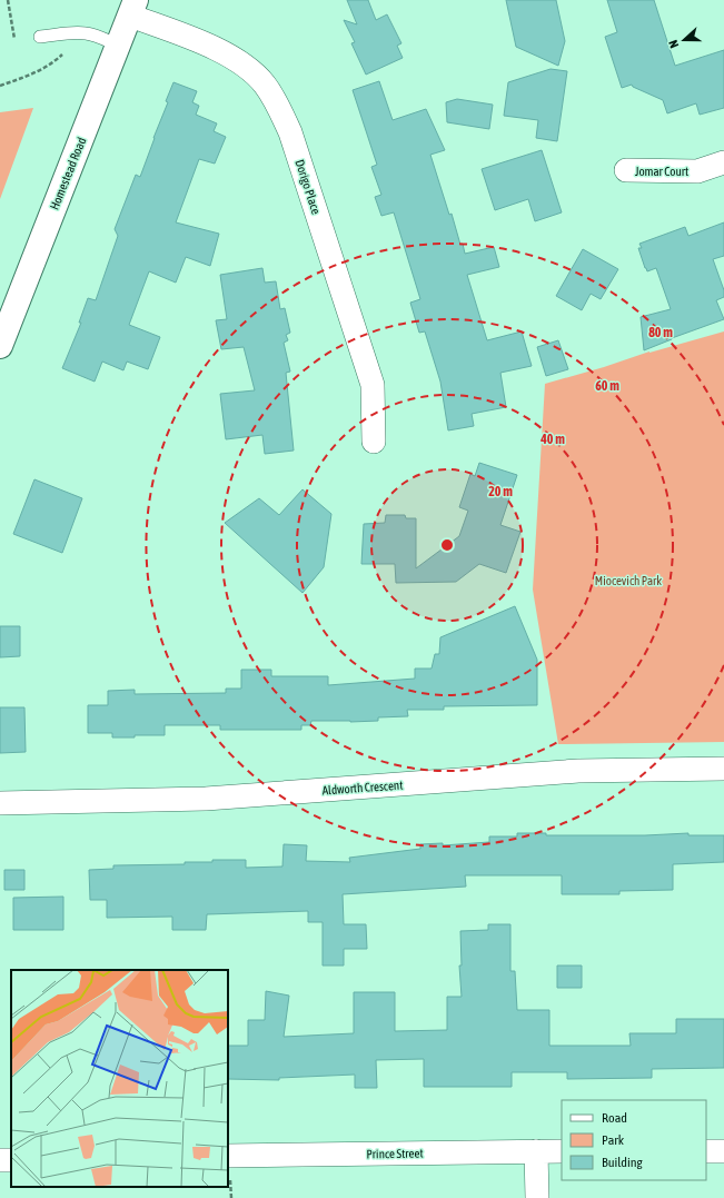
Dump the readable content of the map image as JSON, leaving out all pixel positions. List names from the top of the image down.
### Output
{
  "streets": {
    "street": [
      "Jomar Court",
      "Homestead Road",
      "Dorigo Place",
      "Aldworth Crescent",
      "Prince Street"
    ]
  },
  "crossings": [
    ["Homestead Road", "Dorigo Place"]
  ],
  "parks": ["Miocevich Park"],
  "legend": ["Road", "Park", "Building"],
  "north": "left",
  "rings": [
    "80 m",
    "60 m",
    "40 m",
    "20 m"
  ]
}
